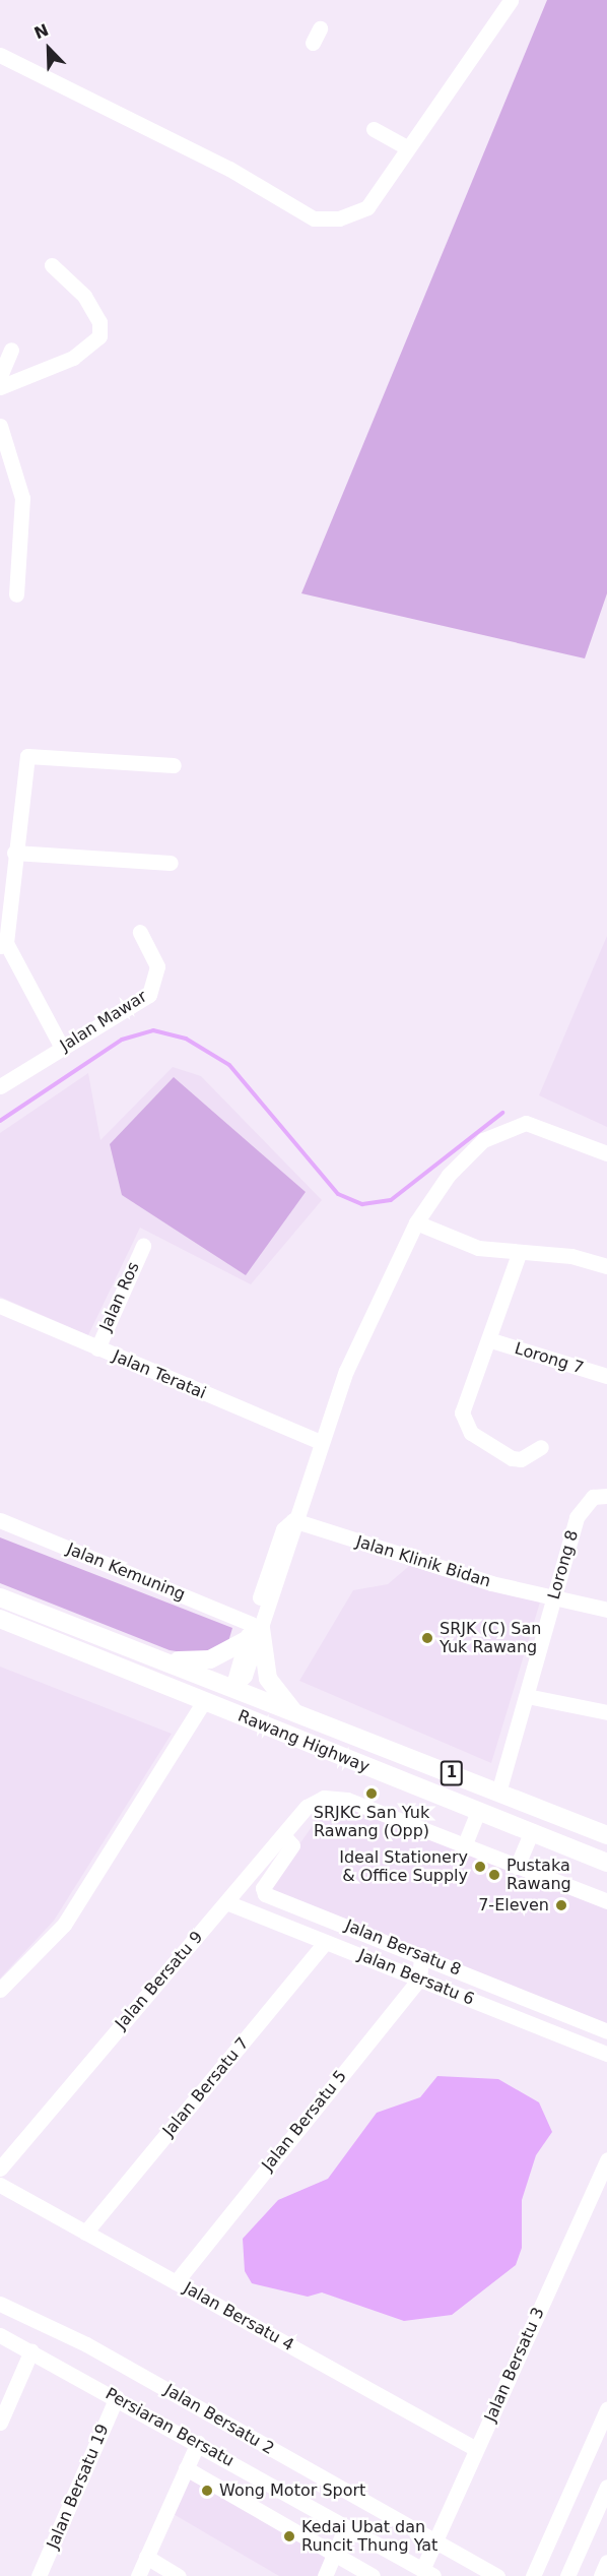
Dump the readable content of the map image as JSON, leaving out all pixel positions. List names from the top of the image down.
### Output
{
  "streets": {
    "main road": ["Rawang Highway", "1"],
    "street": [
      "Jalan Mawar",
      "Jalan Ros",
      "Lorong 7",
      "Jalan Teratai",
      "Jalan Klinik Bidan",
      "Lorong 8",
      "Jalan Kemuning",
      "Jalan Bersatu 8",
      "Jalan Bersatu 6",
      "Jalan Bersatu 9",
      "Jalan Bersatu 7",
      "Jalan Bersatu 5",
      "Jalan Bersatu 4",
      "Jalan Bersatu 3",
      "Jalan Bersatu 2",
      "Persiaran Bersatu",
      "Jalan Bersatu 19"
    ]
  },
  "crossings": [
    ["Jalan Ros", "Jalan Teratai"],
    ["Jalan Klinik Bidan", "Lorong 8"],
    ["Lorong 8", "Rawang Highway"],
    ["Jalan Bersatu 8", "Jalan Bersatu 9"],
    ["Jalan Bersatu 6", "Jalan Bersatu 9"],
    ["Jalan Bersatu 6", "Jalan Bersatu 7"],
    ["Jalan Bersatu 6", "Jalan Bersatu 5"],
    ["Jalan Bersatu 7", "Jalan Bersatu 4"],
    ["Jalan Bersatu 5", "Jalan Bersatu 4"],
    ["Jalan Bersatu 4", "Jalan Bersatu 3"],
    ["Jalan Bersatu 3", "Jalan Bersatu 2"],
    ["Jalan Bersatu 3", "Persiaran Bersatu"],
    ["Persiaran Bersatu", "Jalan Bersatu 19"]
  ],
  "places": [
    "SRJK (C) San Yuk Rawang",
    "SRJKC San Yuk Rawang (Opp)",
    "Ideal Stationery & Office Supply",
    "Pustaka Rawang",
    "7-Eleven",
    "Wong Motor Sport",
    "Kedai Ubat dan Runcit Thung Yat"
  ],
  "north": "top left"
}
